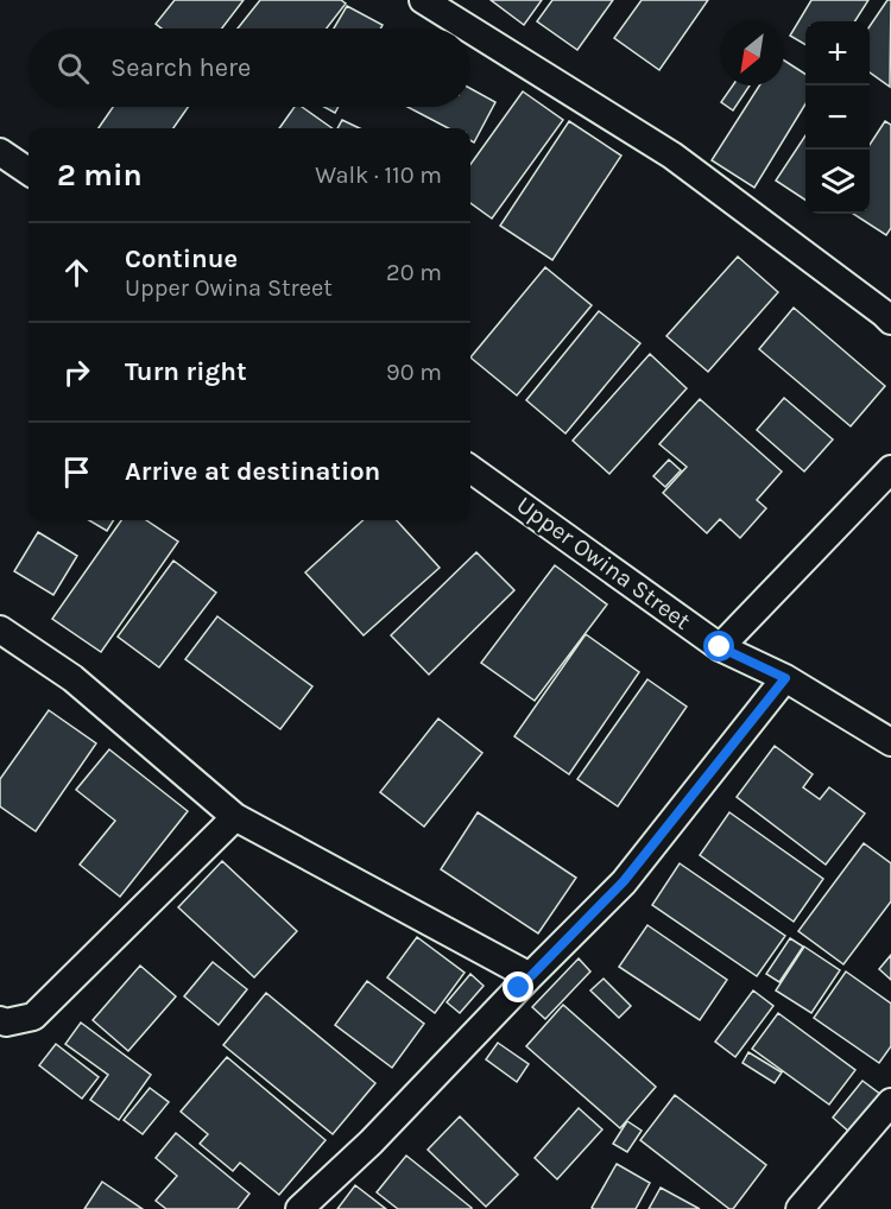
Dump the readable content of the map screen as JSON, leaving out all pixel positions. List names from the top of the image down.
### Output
{
  "streets": {
    "street": ["Upper Owina Street"]
  },
  "north": "bottom left",
  "page": {
    "map_buttons": ["+", "−"],
    "search": "Search here",
    "heading": ["2 min", "Walk · 110 m"],
    "list": [
      ["Continue", "Upper Owina Street", "20 m"],
      ["Turn right", "90 m"],
      "Arrive at destination"
    ]
  }
}
